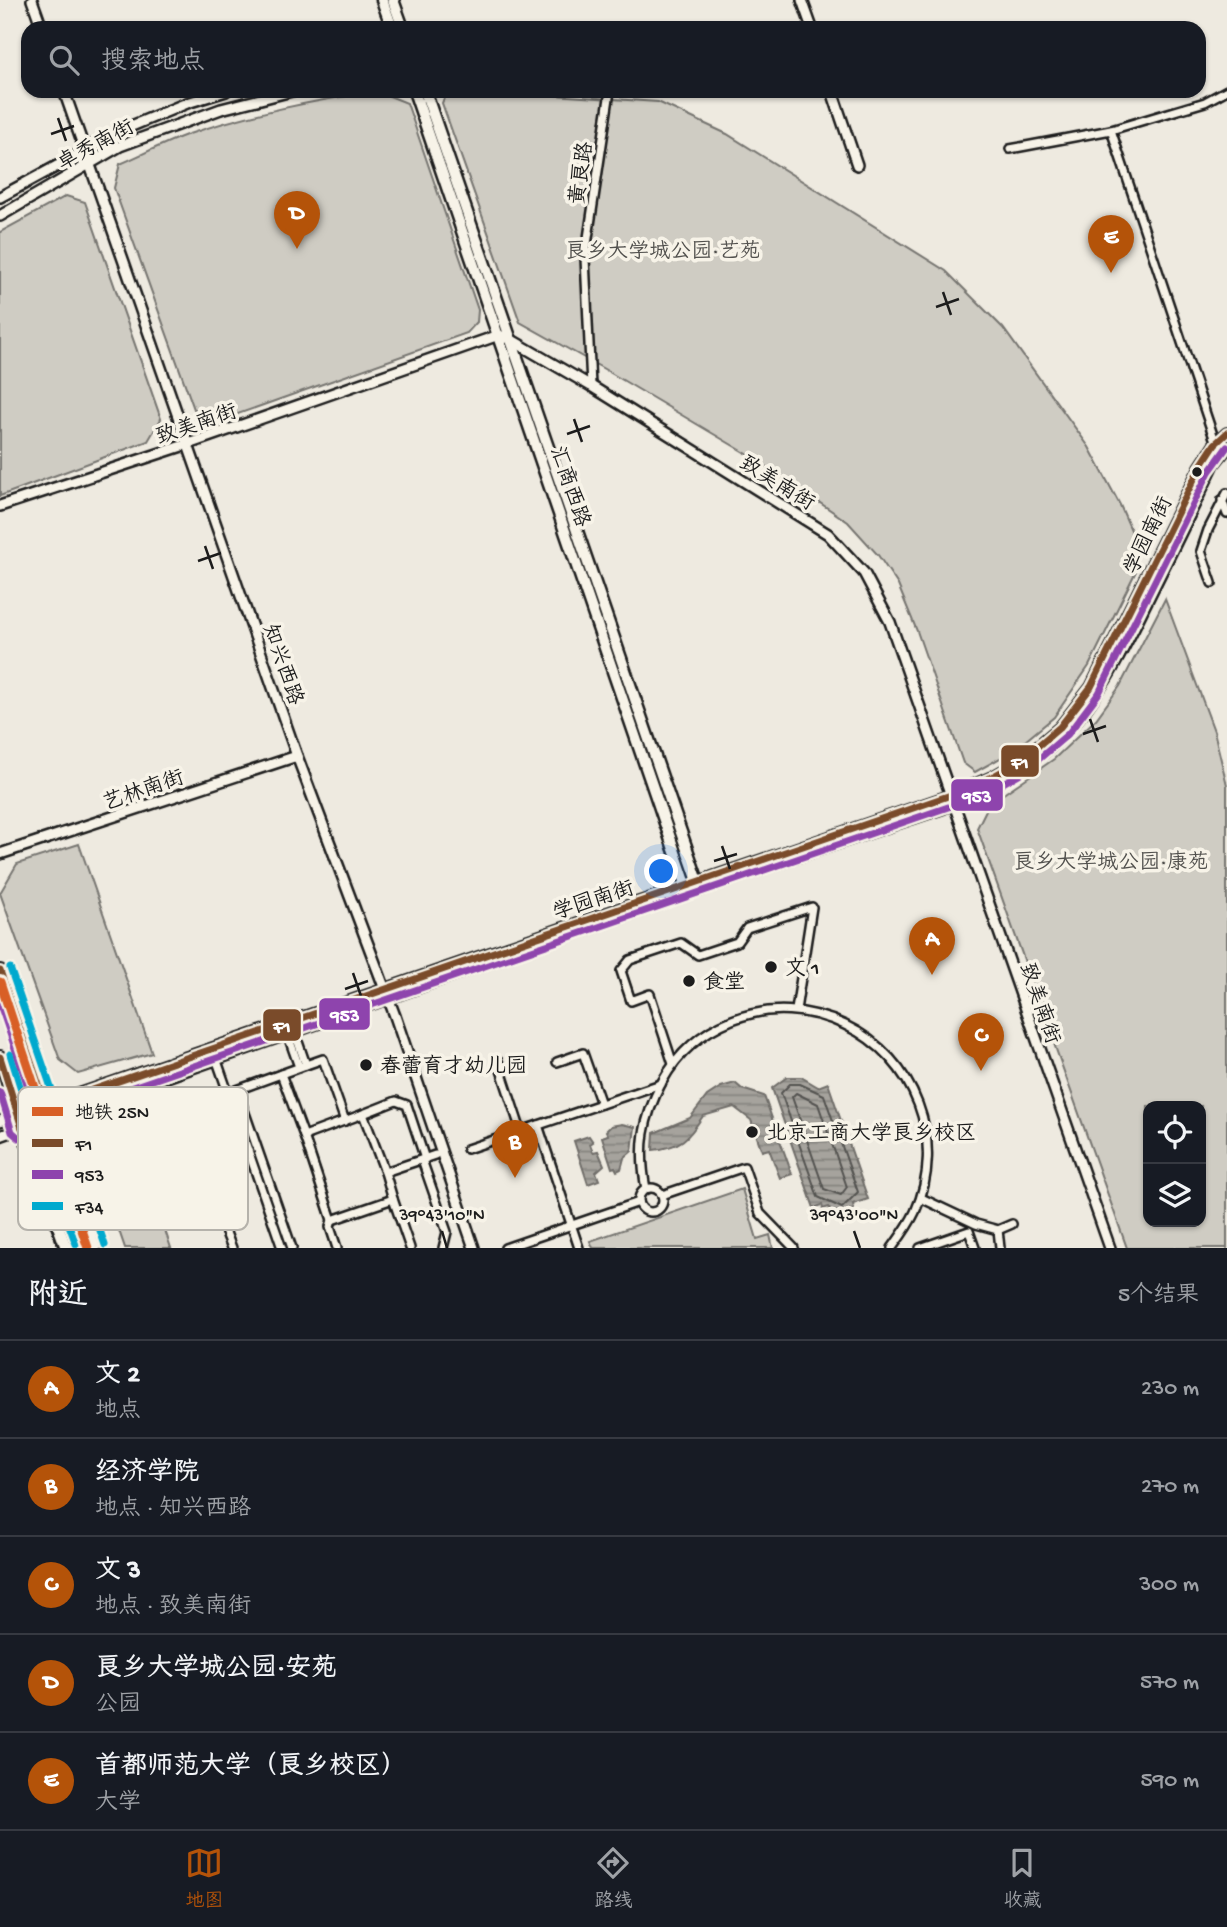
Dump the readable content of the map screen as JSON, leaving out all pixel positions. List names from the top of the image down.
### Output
{
  "streets": {
    "main road": ["汇商西路"],
    "street": [
      "卓秀南街",
      "黄良路",
      "致美南街",
      "学园南街",
      "知兴西路",
      "艺林南街"
    ]
  },
  "crossings": [
    ["卓秀南街", "知兴西路"],
    ["黄良路", "致美南街"],
    ["致美南街", "汇商西路"],
    ["致美南街", "学园南街"],
    ["致美南街", "知兴西路"],
    ["汇商西路", "学园南街"],
    ["学园南街", "知兴西路"],
    ["知兴西路", "艺林南街"]
  ],
  "parks": ["良乡大学城公园·艺苑", "良乡大学城公园·康苑"],
  "places": [
    "文 1",
    "食堂",
    "春蕾育才幼儿园",
    "北京工商大学良乡校区"
  ],
  "lines": [
    "transit line F1",
    "transit line 953",
    "transit line F34",
    "metro line 25N"
  ],
  "legend": [
    "地铁 25N",
    "F1",
    "953",
    "F34"
  ],
  "page": {
    "search": "搜索地点",
    "pins": [
      "D",
      "E",
      "A",
      "C",
      "B"
    ],
    "heading": ["附近", "5个结果"],
    "list": [
      {
        "mark": "A",
        "name": "文 2",
        "note": "地点",
        "value": "230 m"
      },
      {
        "mark": "B",
        "name": "经济学院",
        "note": "地点 · 知兴西路",
        "value": "270 m"
      },
      {
        "mark": "C",
        "name": "文 3",
        "note": "地点 · 致美南街",
        "value": "300 m"
      },
      {
        "mark": "D",
        "name": "良乡大学城公园·安苑",
        "note": "公园",
        "value": "570 m"
      },
      {
        "mark": "E",
        "name": "首都师范大学（良乡校区）",
        "note": "大学",
        "value": "590 m"
      }
    ],
    "nav": ["地图", "路线", "收藏"]
  },
  "coordinates": ["39°43'10\"N", "39°43'00\"N"]
}
